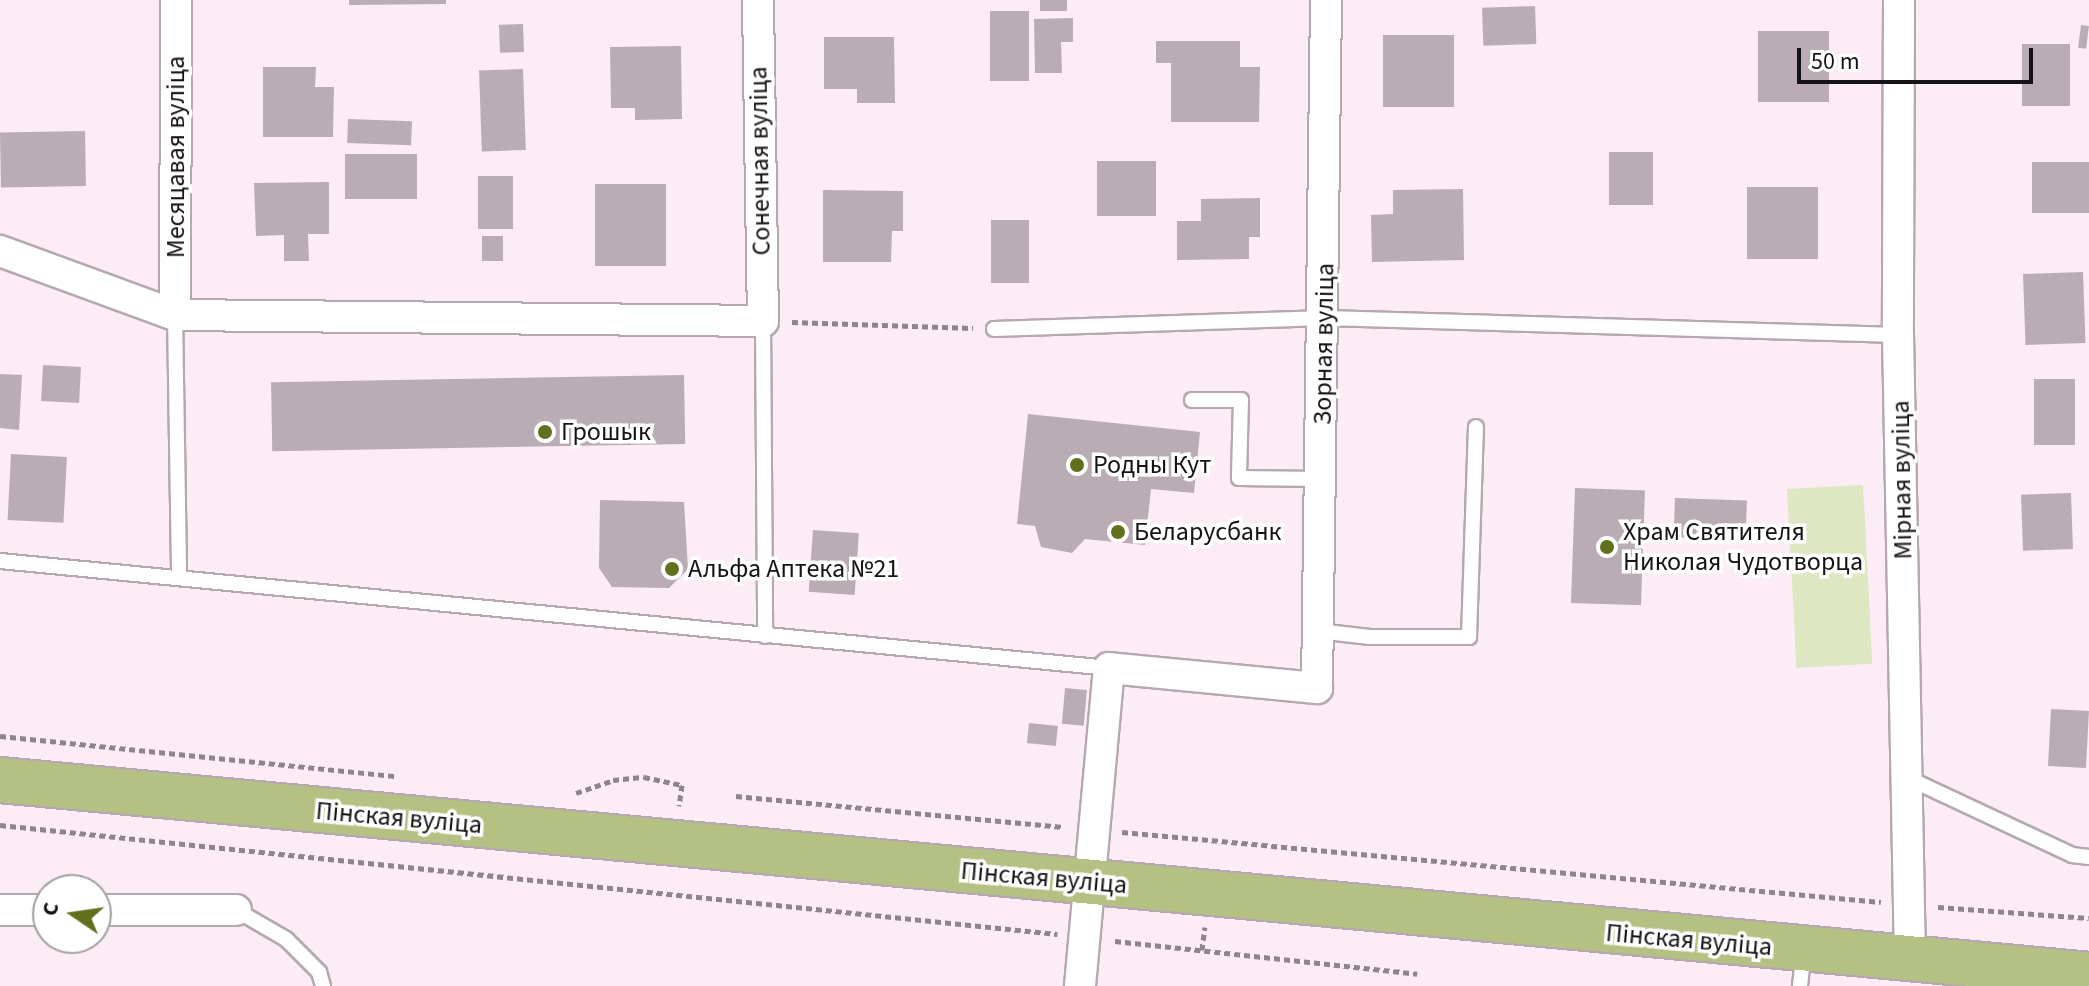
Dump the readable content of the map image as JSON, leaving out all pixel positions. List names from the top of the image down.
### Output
{
  "streets": {
    "main road": ["Пінская вуліца"],
    "street": [
      "Месяцавая вуліца",
      "Сонечная вуліца",
      "Зорная вуліца",
      "Мірная вуліца"
    ]
  },
  "crossings": [
    ["Мірная вуліца", "Пінская вуліца"]
  ],
  "places": [
    "Грошык",
    "Родны Кут",
    "Беларусбанк",
    "Храм Святителя Николая Чудотворца",
    "Альфа Аптека №21"
  ],
  "scale_bar": "50 m",
  "north": "left"
}
